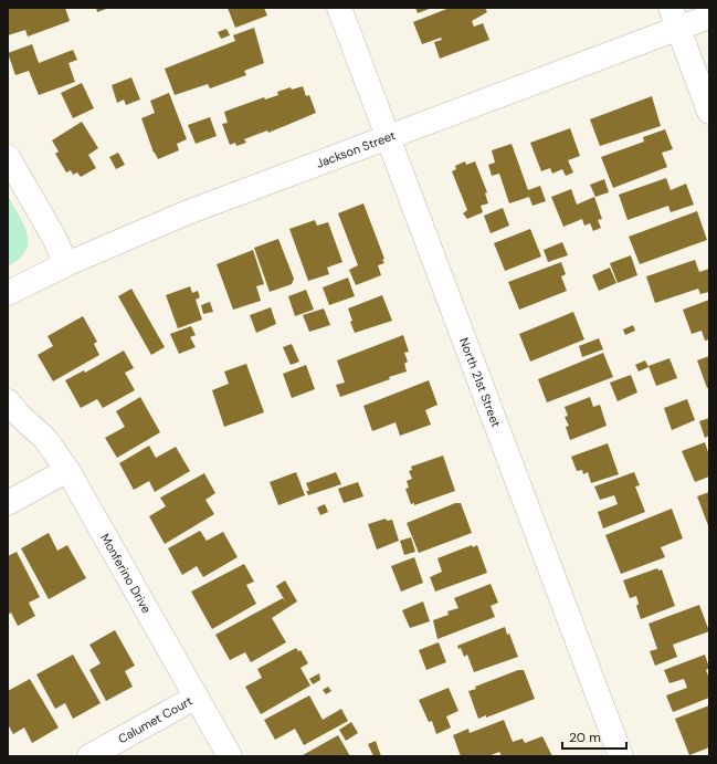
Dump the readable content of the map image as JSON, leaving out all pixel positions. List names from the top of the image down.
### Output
{
  "streets": {
    "street": [
      "Jackson Street",
      "North 21st Street",
      "Monferino Drive",
      "Calumet Court"
    ]
  },
  "crossings": [
    ["Jackson Street", "North 21st Street"],
    ["Monferino Drive", "Calumet Court"]
  ],
  "scale_bar": "20 m"
}
